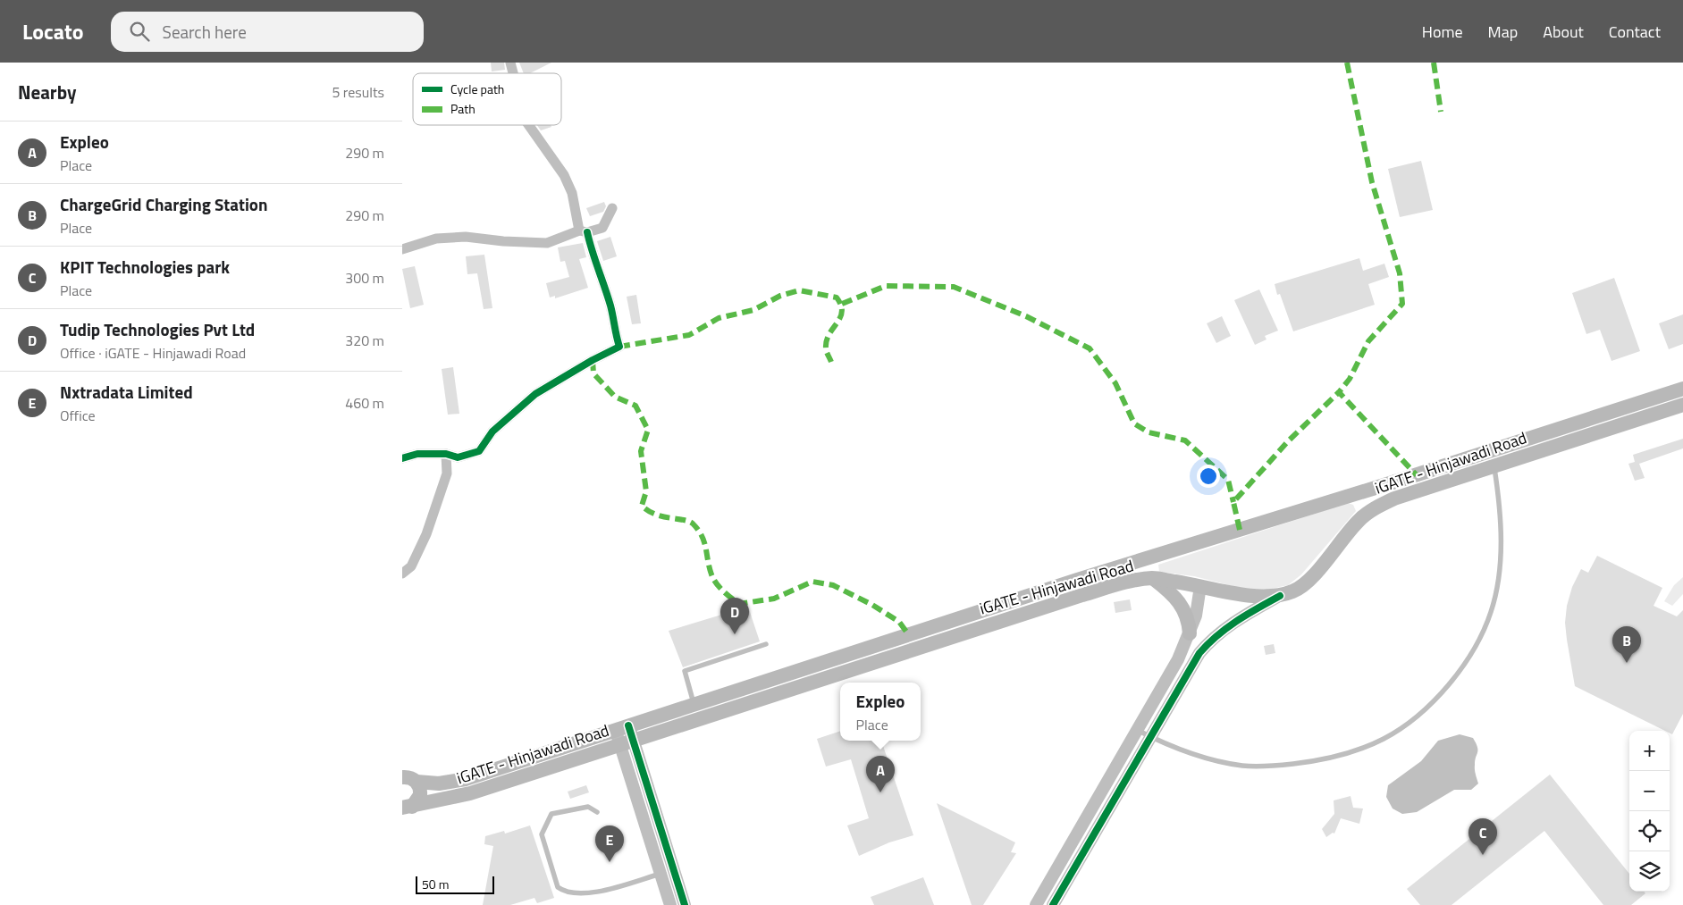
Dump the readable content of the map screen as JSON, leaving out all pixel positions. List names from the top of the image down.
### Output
{
  "streets": {
    "main road": ["iGATE - Hinjawadi Road"]
  },
  "legend": ["Cycle path", "Path"],
  "scale_bar": "50 m",
  "page": {
    "header": "Locato",
    "search": "Search here",
    "nav": [
      "Home",
      "Map",
      "About",
      "Contact"
    ],
    "heading": ["Nearby", "5 results"],
    "list": [
      {
        "mark": "A",
        "name": "Expleo",
        "note": "Place",
        "value": "290 m"
      },
      {
        "mark": "B",
        "name": "ChargeGrid Charging Station",
        "note": "Place",
        "value": "290 m"
      },
      {
        "mark": "C",
        "name": "KPIT Technologies park",
        "note": "Place",
        "value": "300 m"
      },
      {
        "mark": "D",
        "name": "Tudip Technologies Pvt Ltd",
        "note": "Office · iGATE - Hinjawadi Road",
        "value": "320 m"
      },
      {
        "mark": "E",
        "name": "Nxtradata Limited",
        "note": "Office",
        "value": "460 m"
      }
    ],
    "pins": [
      "D",
      "B",
      "A",
      "C",
      "E"
    ],
    "popup": ["Expleo", "Place"],
    "map_buttons": ["+", "−"],
    "scale": "50 m"
  }
}
